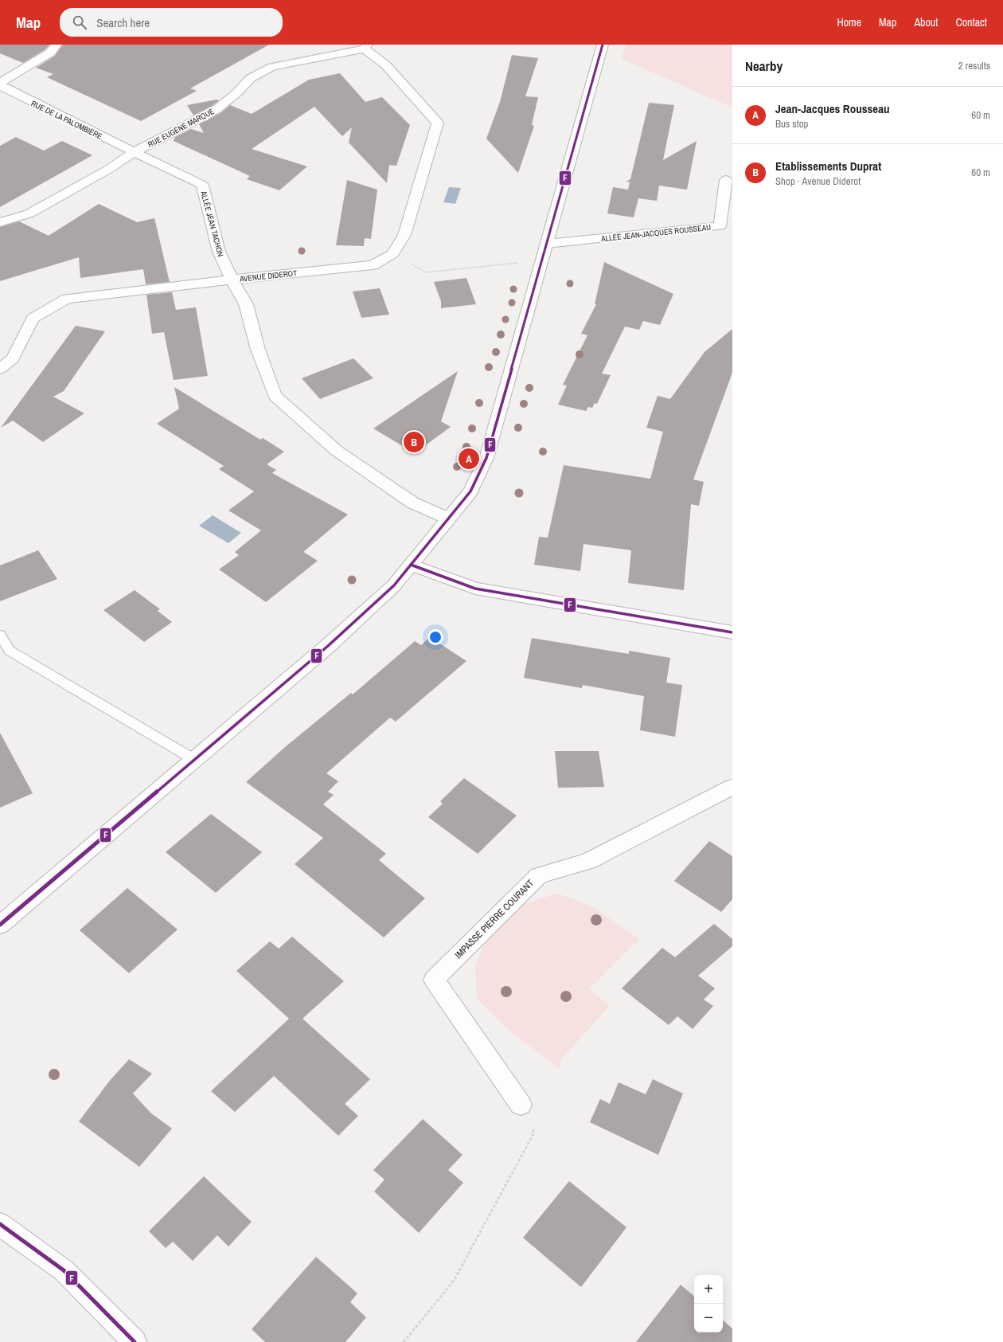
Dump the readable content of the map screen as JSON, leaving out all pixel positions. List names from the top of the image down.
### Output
{
  "streets": {
    "street": [
      "RUE DE LA PALOMBIÈRE",
      "RUE EUGÈNE MARQUE",
      "ALLÉE JEAN TACHON",
      "ALLÉE JEAN-JACQUES ROUSSEAU",
      "AVENUE DIDEROT",
      "IMPASSE PIERRE COURANT"
    ]
  },
  "crossings": [
    ["RUE DE LA PALOMBIÈRE", "RUE EUGÈNE MARQUE"],
    ["RUE DE LA PALOMBIÈRE", "ALLÉE JEAN TACHON"],
    ["RUE EUGÈNE MARQUE", "ALLÉE JEAN TACHON"],
    ["ALLÉE JEAN TACHON", "AVENUE DIDEROT"]
  ],
  "lines": ["transit line F"],
  "page": {
    "header": "Map",
    "search": "Search here",
    "nav": [
      "Home",
      "Map",
      "About",
      "Contact"
    ],
    "heading": ["Nearby", "2 results"],
    "list": [
      {
        "mark": "A",
        "name": "Jean-Jacques Rousseau",
        "note": "Bus stop",
        "value": "60 m"
      },
      {
        "mark": "B",
        "name": "Etablissements Duprat",
        "note": "Shop · Avenue Diderot",
        "value": "60 m"
      }
    ],
    "pins": ["B", "A"],
    "map_buttons": ["+", "−"]
  }
}
